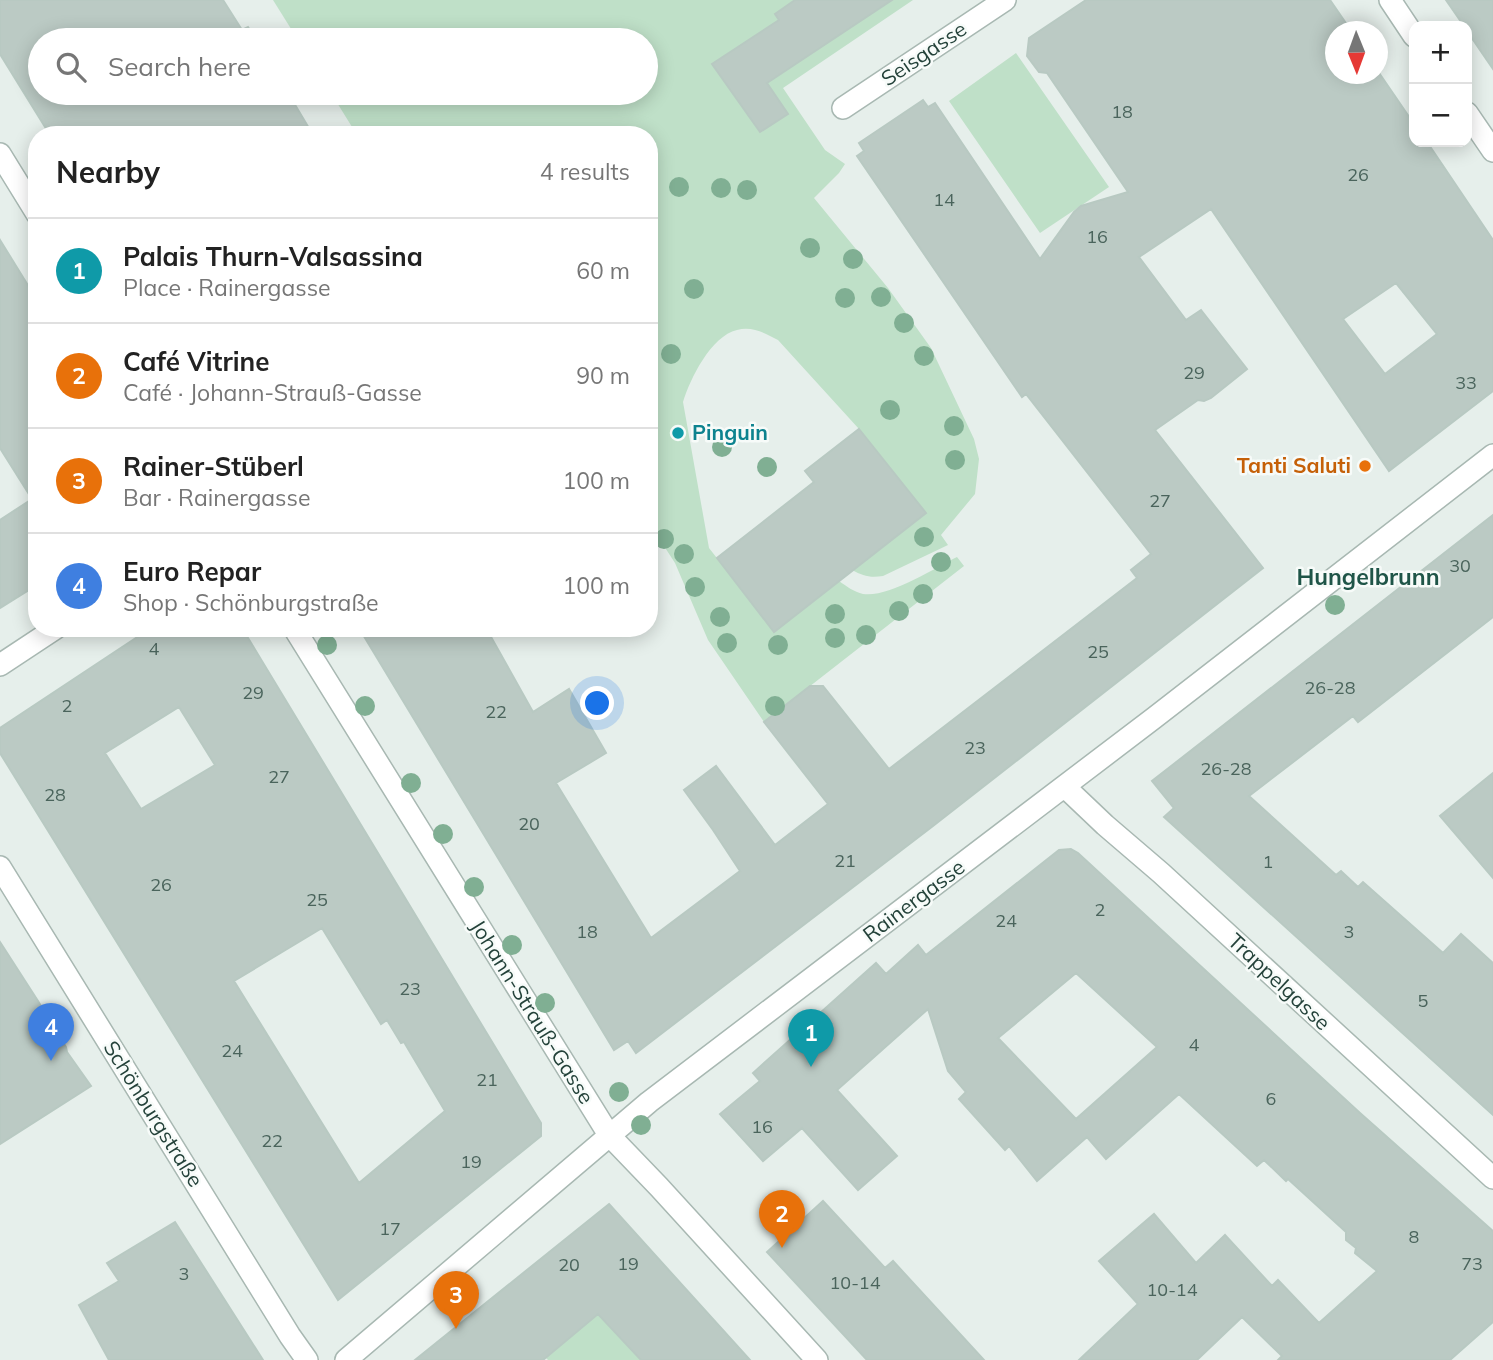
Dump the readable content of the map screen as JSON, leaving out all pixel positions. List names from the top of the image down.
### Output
{
  "streets": {
    "street": [
      "Seisgasse",
      "Rainergasse",
      "Trappelgasse",
      "Johann-Strauß-Gasse",
      "Schönburgstraße"
    ]
  },
  "crossings": [
    ["Rainergasse", "Trappelgasse"],
    ["Rainergasse", "Johann-Strauß-Gasse"]
  ],
  "districts": ["Hungelbrunn"],
  "places": ["Pinguin", "Tanti Saluti"],
  "house_numbers": [
    "18",
    "26",
    "14",
    "16",
    "29",
    "33",
    "27",
    "30",
    "4",
    "25",
    "26-28",
    "29",
    "2",
    "22",
    "23",
    "26-28",
    "27",
    "28",
    "20",
    "21",
    "1",
    "26",
    "25",
    "2",
    "24",
    "18",
    "3",
    "23",
    "5",
    "4",
    "24",
    "21",
    "6",
    "16",
    "22",
    "19",
    "17",
    "8",
    "19",
    "73",
    "20",
    "3",
    "10-14",
    "10-14"
  ],
  "north": "bottom",
  "page": {
    "map_buttons": ["+", "−"],
    "search": "Search here",
    "heading": ["Nearby", "4 results"],
    "list": [
      {
        "mark": "1",
        "name": "Palais Thurn-Valsassina",
        "note": "Place · Rainergasse",
        "value": "60 m"
      },
      {
        "mark": "2",
        "name": "Café Vitrine",
        "note": "Café · Johann-Strauß-Gasse",
        "value": "90 m"
      },
      {
        "mark": "3",
        "name": "Rainer-Stüberl",
        "note": "Bar · Rainergasse",
        "value": "100 m"
      },
      {
        "mark": "4",
        "name": "Euro Repar",
        "note": "Shop · Schönburgstraße",
        "value": "100 m"
      }
    ],
    "pins": [
      "4",
      "1",
      "2",
      "3"
    ]
  }
}
